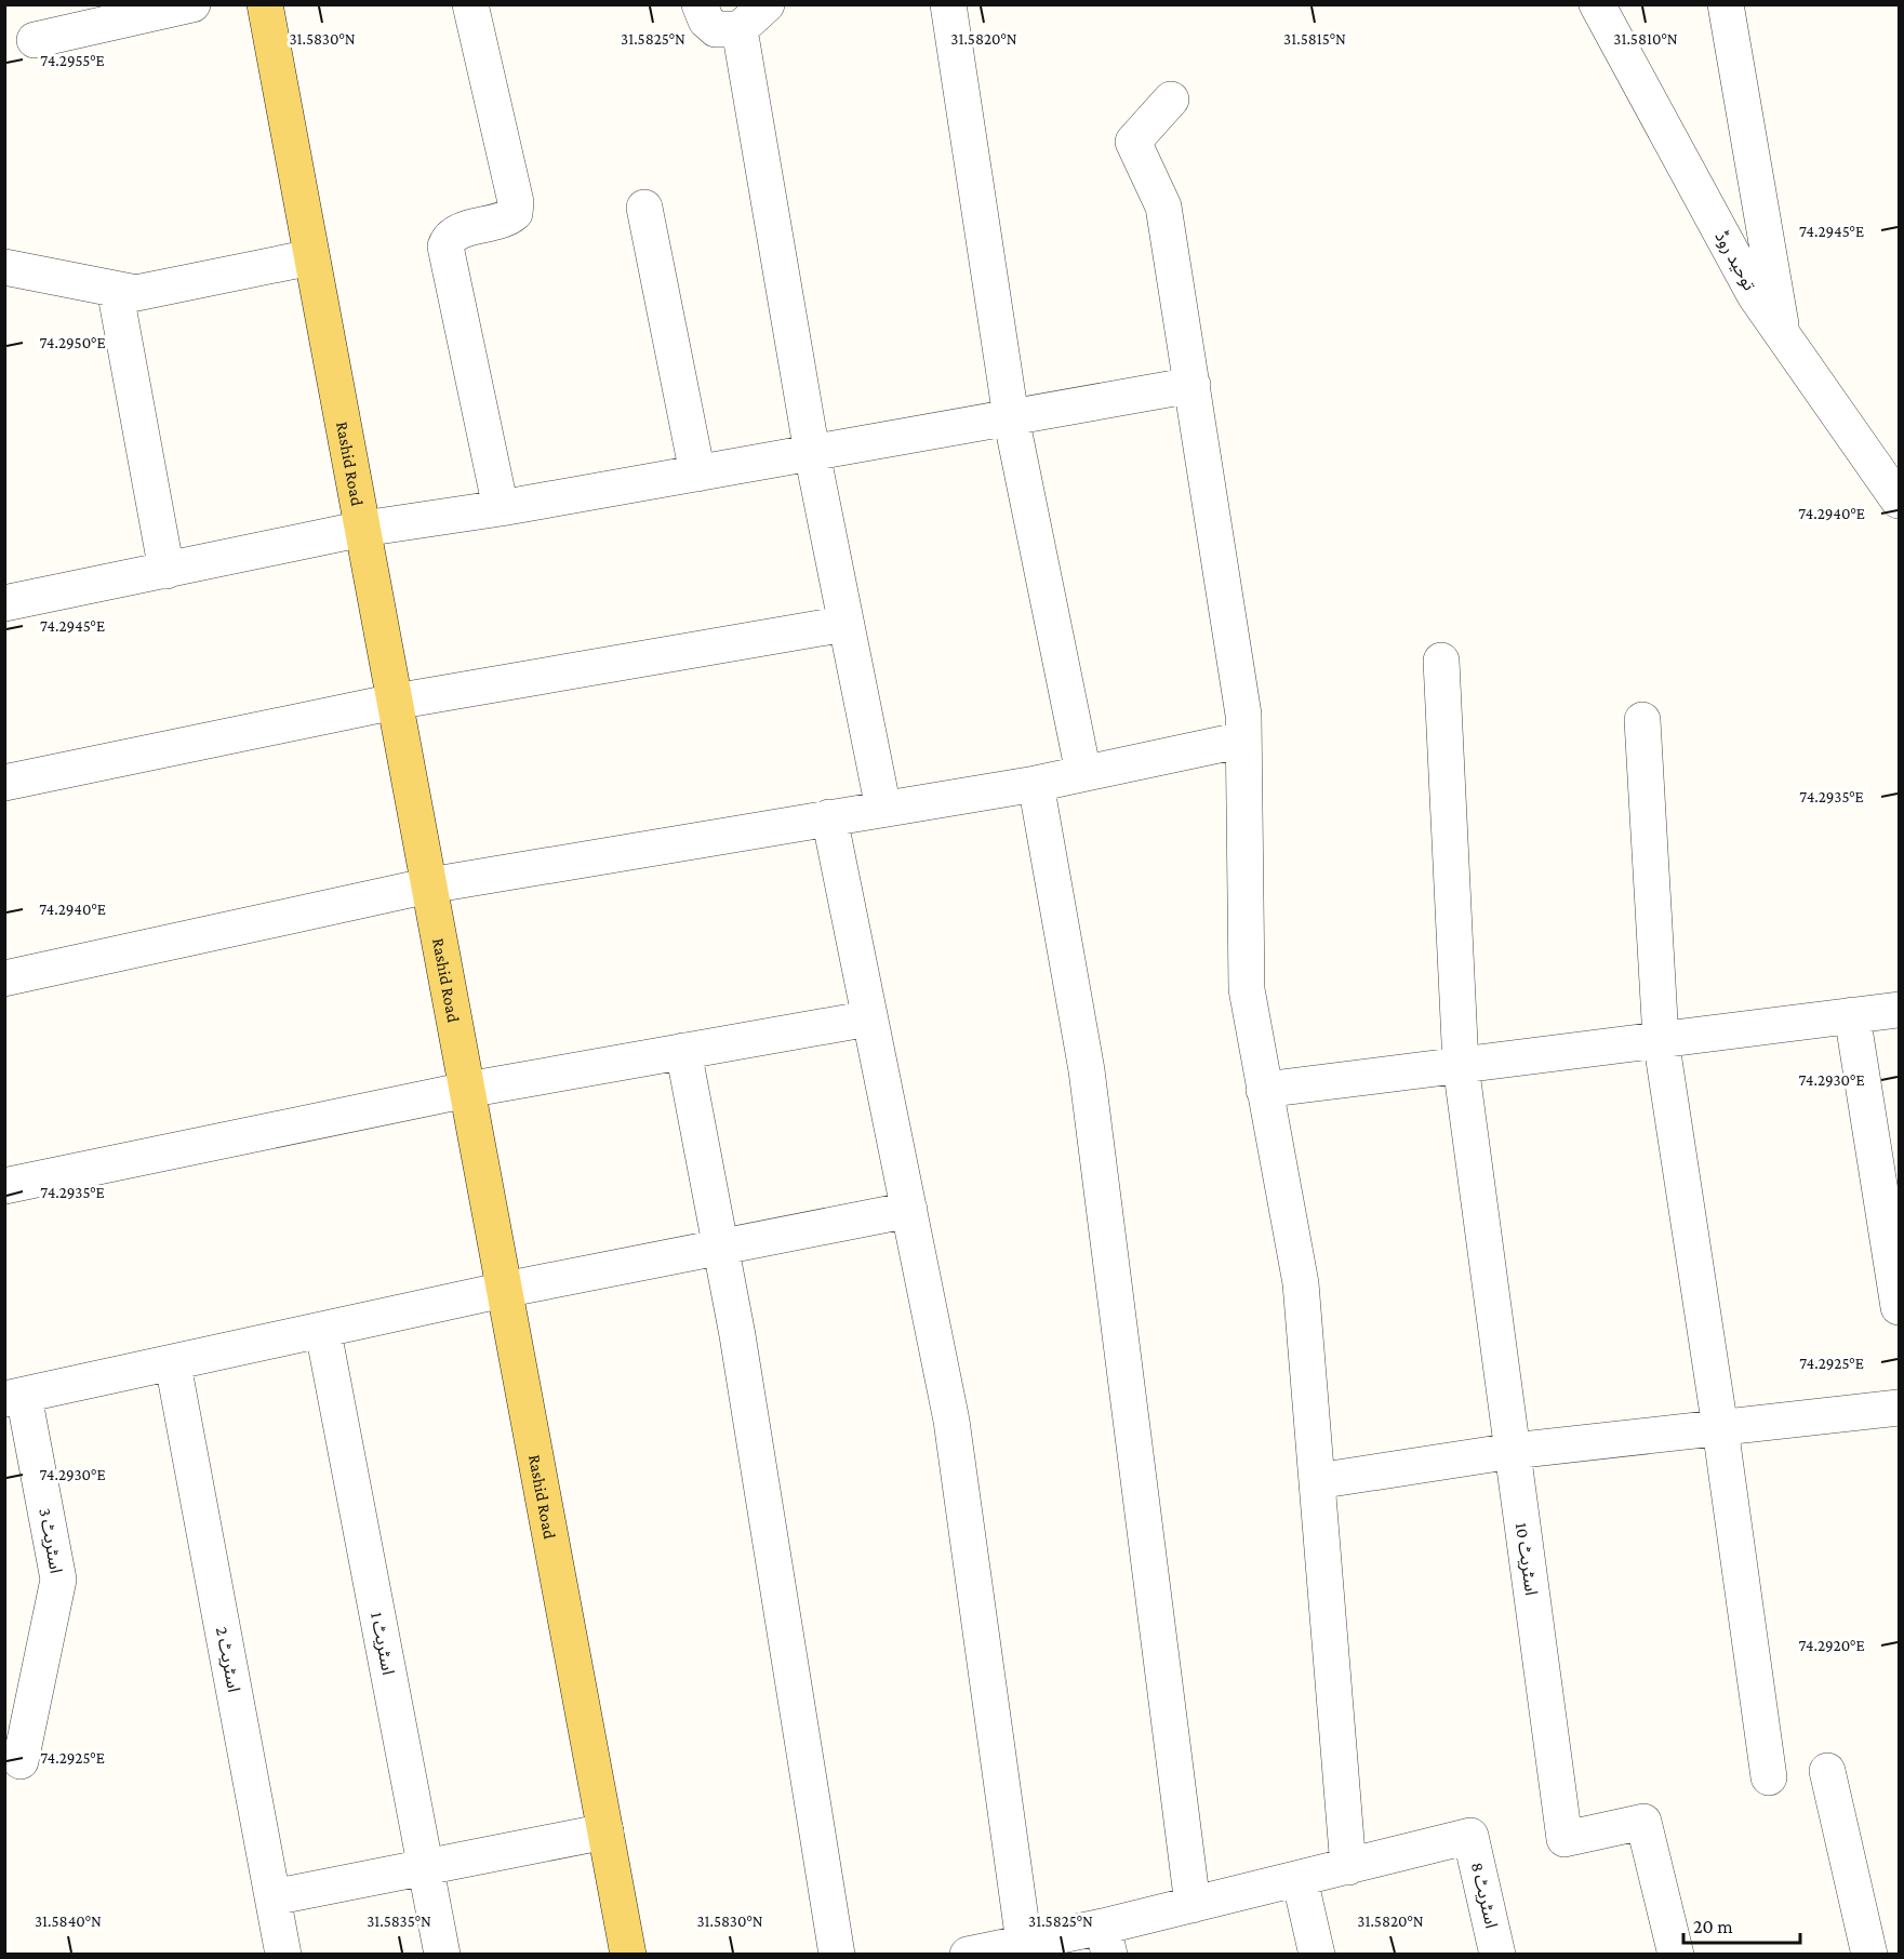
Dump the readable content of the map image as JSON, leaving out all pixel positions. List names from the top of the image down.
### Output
{
  "streets": {
    "main road": ["Rashid Road"],
    "street": [
      "توحید روڈ",
      "اسٹریٹ 3",
      "اسٹریٹ 10",
      "اسٹریٹ 1",
      "اسٹریٹ 2",
      "اسٹریٹ 8"
    ]
  },
  "scale_bar": "20 m",
  "coordinates": [
    "31.5830°N",
    "31.5825°N",
    "31.5820°N",
    "31.5815°N",
    "31.5810°N",
    "74.2955°E",
    "74.2945°E",
    "74.2950°E",
    "74.2940°E",
    "74.2935°E",
    "74.2930°E",
    "74.2925°E",
    "74.2920°E",
    "31.5840°N",
    "31.5835°N"
  ]
}
